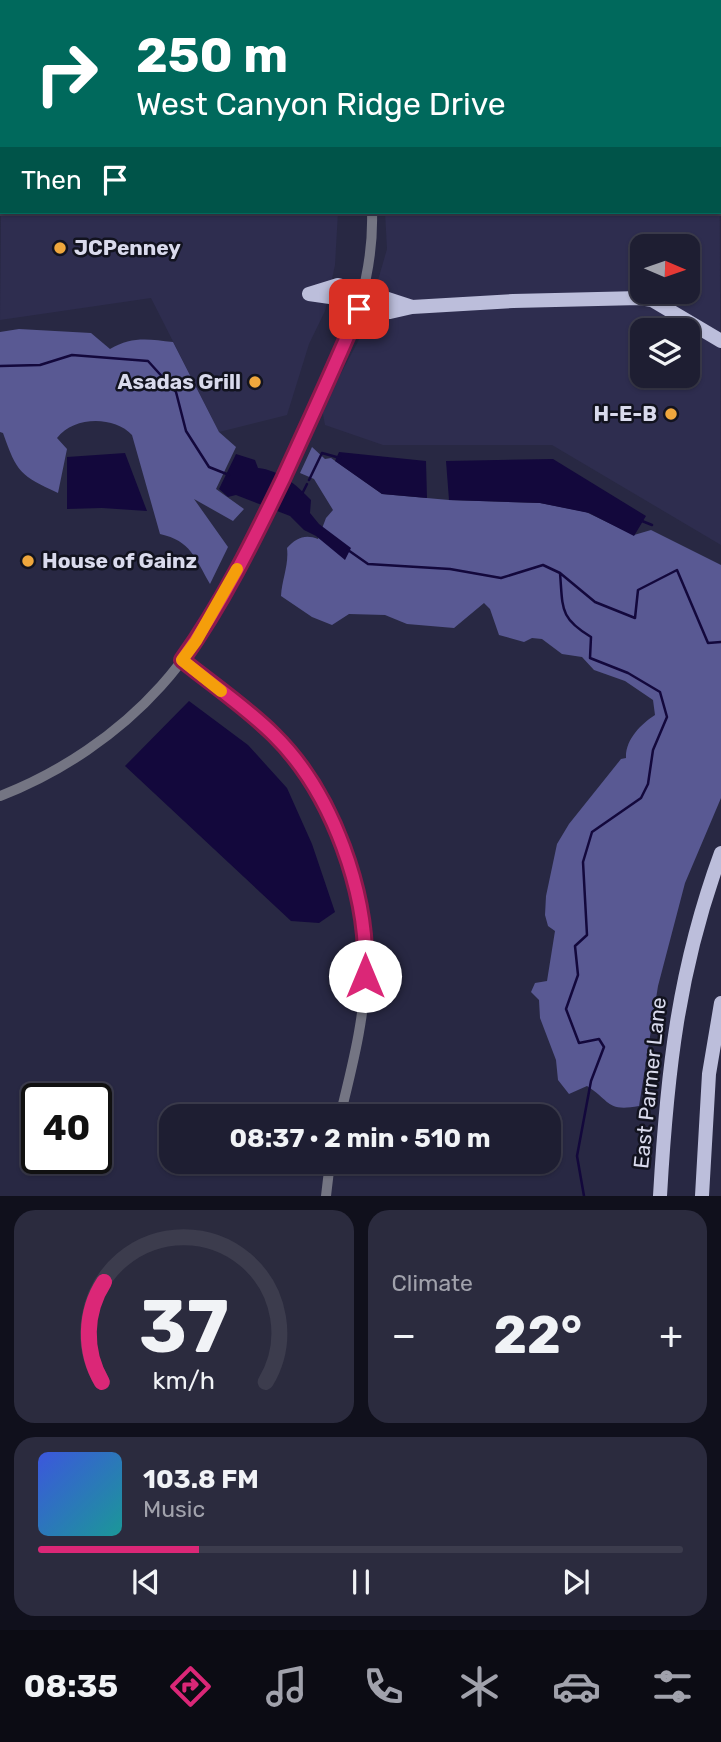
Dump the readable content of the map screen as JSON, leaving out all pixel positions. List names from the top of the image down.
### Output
{
  "streets": {
    "main road": ["East Parmer Lane"]
  },
  "places": [
    "JCPenney",
    "Asadas Grill",
    "H-E-B",
    "House of Gainz"
  ],
  "north": "right",
  "page": {
    "turn": ["250 m", "West Canyon Ridge Drive"],
    "then": "Then",
    "limit": "40",
    "trip": "08:37 · 2 min · 510 m",
    "tile": "Climate",
    "heat": ["−", "22°", "+"],
    "song": ["103.8 FM", "Music"],
    "tabs": "08:35",
    "gauge": ["37", "km/h"]
  }
}
